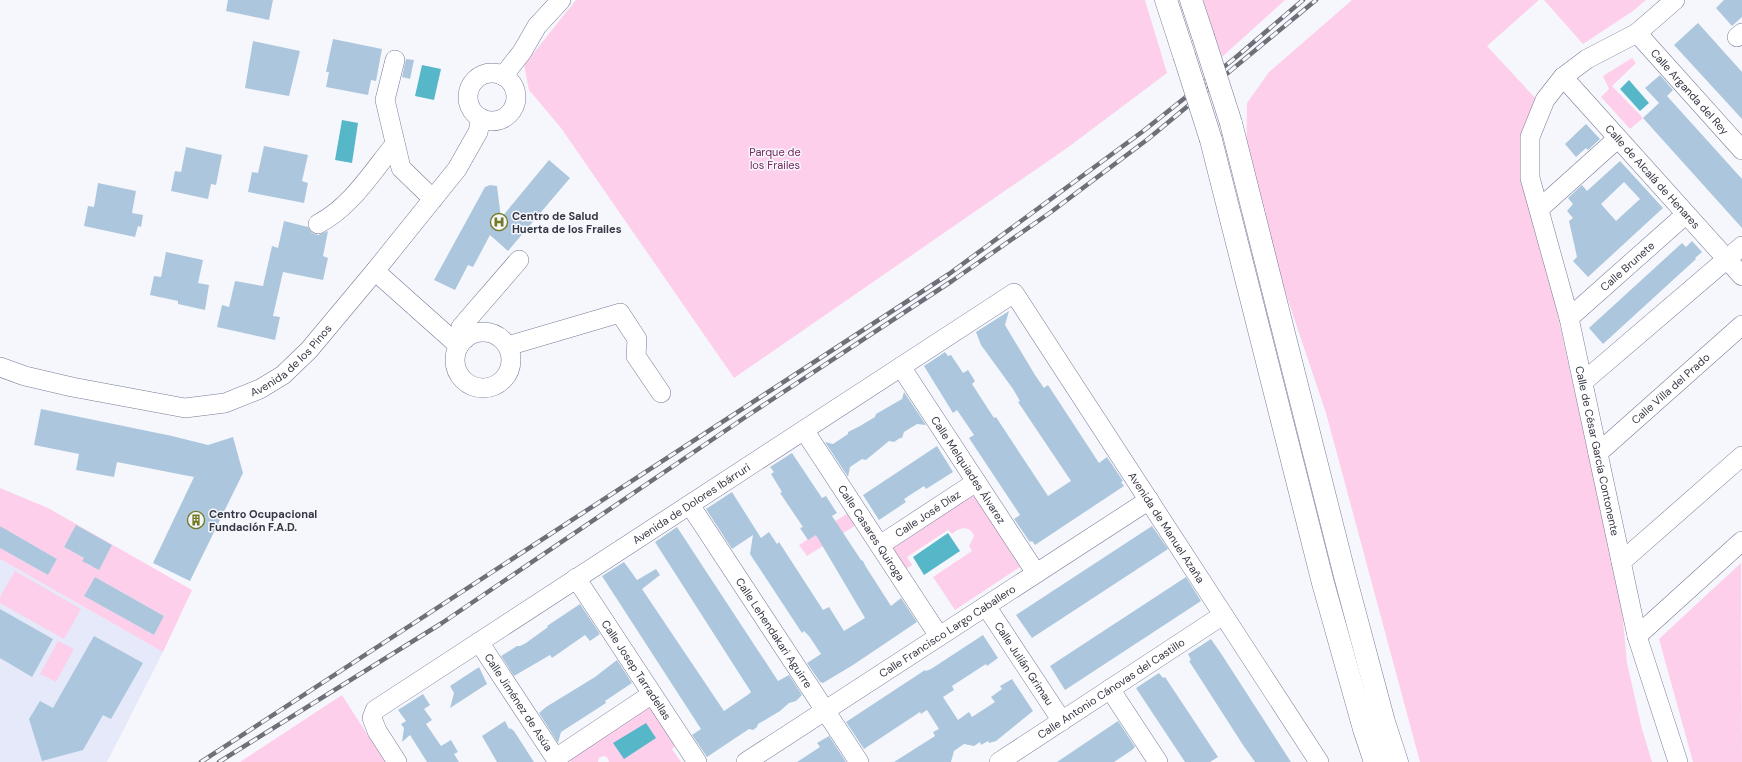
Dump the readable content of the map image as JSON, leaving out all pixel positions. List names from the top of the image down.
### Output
{
  "streets": {
    "street": [
      "Calle Arganda del Rey",
      "Calle de Alcalá de Henares",
      "Calle Brunete",
      "Avenida de los Pinos",
      "Calle Villa del Prado",
      "Calle de César García Contonente",
      "Calle Melquiades Álvarez",
      "Avenida de Dolores Ibárruri",
      "Calle José Díaz",
      "Avenida de Manuel Azaña",
      "Calle Casares Quiroga",
      "Calle Francisco Largo Caballero",
      "Calle Lehendakari Aguirre",
      "Calle Julián Grimau",
      "Calle Josep Tarradellas",
      "Calle Antonio Cánovas del Castillo",
      "Calle Jiménez de Asúa"
    ]
  },
  "crossings": [
    ["Calle de Alcalá de Henares", "Calle Brunete"],
    ["Calle de Alcalá de Henares", "Calle de César García Contonente"],
    ["Calle Brunete", "Calle de César García Contonente"],
    ["Calle Villa del Prado", "Calle de César García Contonente"],
    ["Calle Melquiades Álvarez", "Avenida de Dolores Ibárruri"],
    ["Calle Melquiades Álvarez", "Calle José Díaz"],
    ["Calle Melquiades Álvarez", "Calle Francisco Largo Caballero"],
    ["Avenida de Dolores Ibárruri", "Avenida de Manuel Azaña"],
    ["Avenida de Dolores Ibárruri", "Calle Casares Quiroga"],
    ["Avenida de Dolores Ibárruri", "Calle Lehendakari Aguirre"],
    ["Avenida de Dolores Ibárruri", "Calle Josep Tarradellas"],
    ["Avenida de Dolores Ibárruri", "Calle Jiménez de Asúa"],
    ["Calle José Díaz", "Calle Casares Quiroga"],
    ["Avenida de Manuel Azaña", "Calle Francisco Largo Caballero"],
    ["Avenida de Manuel Azaña", "Calle Antonio Cánovas del Castillo"],
    ["Calle Casares Quiroga", "Calle Francisco Largo Caballero"],
    ["Calle Francisco Largo Caballero", "Calle Lehendakari Aguirre"],
    ["Calle Francisco Largo Caballero", "Calle Julián Grimau"],
    ["Calle Julián Grimau", "Calle Antonio Cánovas del Castillo"]
  ],
  "parks": ["Parque de los Frailes"],
  "places": {
    "hospital": ["Centro de Salud Huerta de los Frailes"],
    "building": ["Centro Ocupacional Fundación F.A.D."]
  }
}
